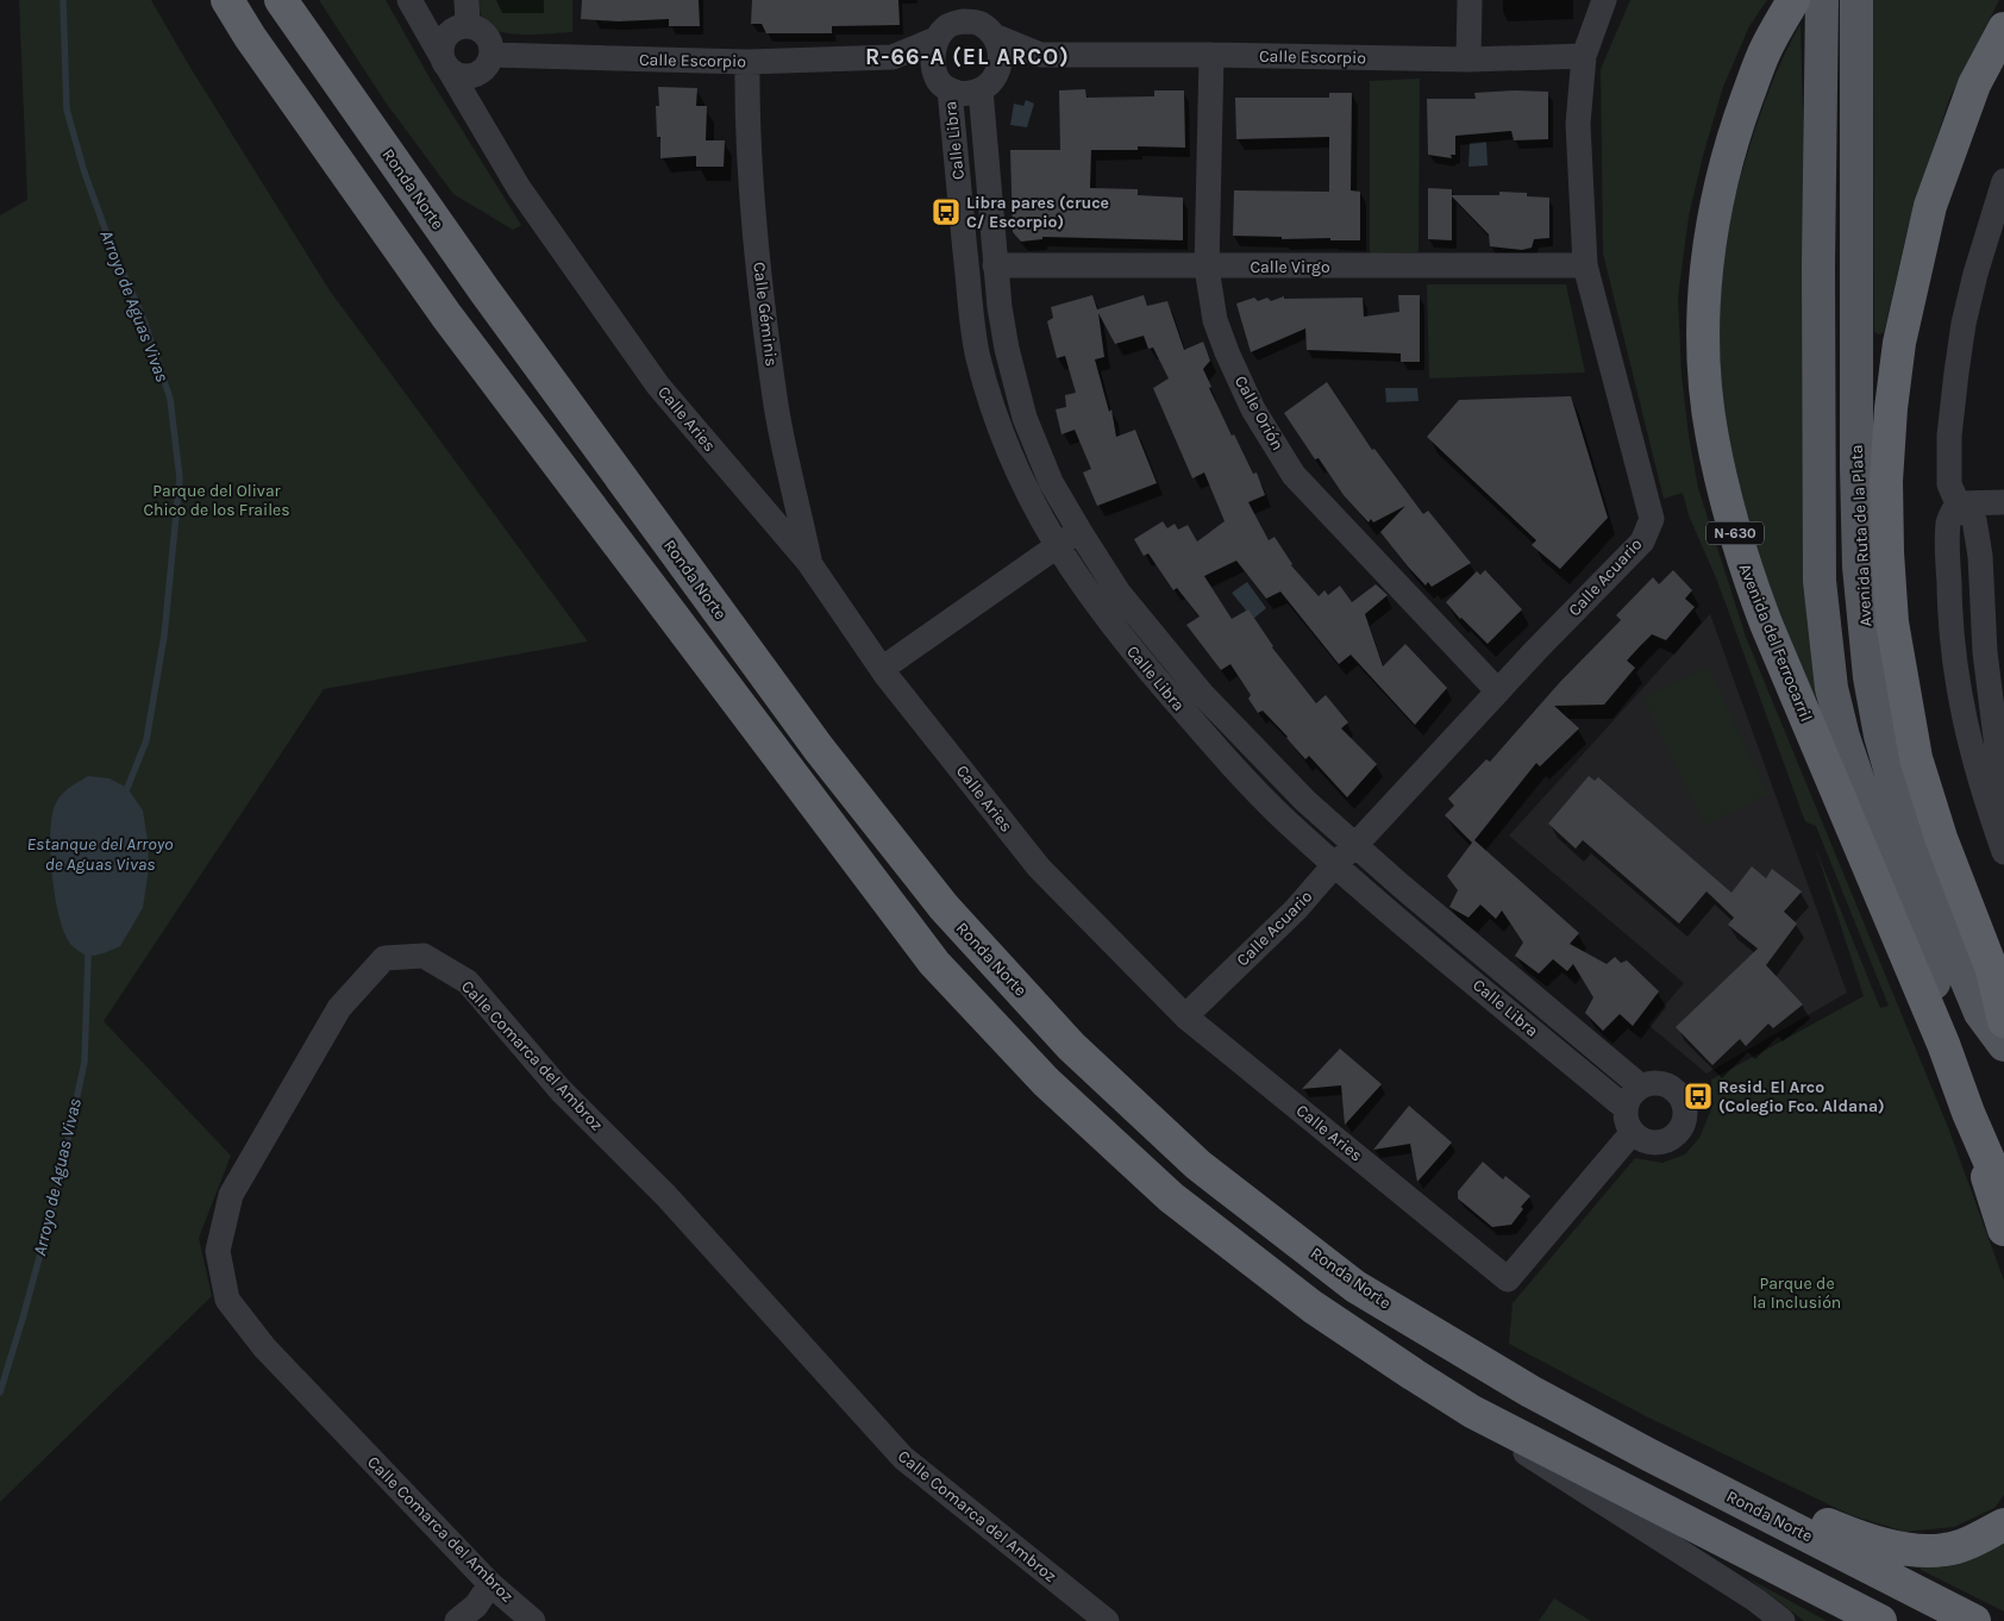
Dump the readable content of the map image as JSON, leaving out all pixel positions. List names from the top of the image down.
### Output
{
  "streets": {
    "highway": ["Ronda Norte", "N-630", "Avenida del Ferrocarril"],
    "main road": ["Avenida Ruta de la Plata"],
    "street": [
      "Calle Escorpio",
      "Calle Libra",
      "Calle Virgo",
      "Calle Géminis",
      "Calle Orión",
      "Calle Aries",
      "Calle Acuario",
      "Calle Comarca del Ambroz"
    ]
  },
  "crossings": [
    ["Calle Escorpio", "Calle Libra"],
    ["Calle Escorpio", "Calle Géminis"],
    ["Calle Escorpio", "Calle Orión"],
    ["Calle Escorpio", "Calle Aries"],
    ["Calle Escorpio", "Calle Acuario"],
    ["Calle Libra", "Calle Virgo"],
    ["Calle Libra", "Calle Aries"],
    ["Calle Libra", "Calle Acuario"],
    ["Calle Virgo", "Calle Orión"],
    ["Calle Virgo", "Calle Acuario"],
    ["Calle Géminis", "Calle Aries"],
    ["Calle Orión", "Calle Acuario"],
    ["Calle Aries", "Calle Acuario"]
  ],
  "districts": ["R-66-A (EL ARCO)"],
  "water": ["Arroyo de Aguas Vivas", "Estanque del Arroyo de Aguas Vivas"],
  "parks": ["Parque del Olivar Chico de los Frailes", "Parque de la Inclusión"],
  "places": {
    "bus stop": ["Libra pares (cruce C/ Escorpio)", "Resid. El Arco (Colegio Fco. Aldana)"]
  }
}
